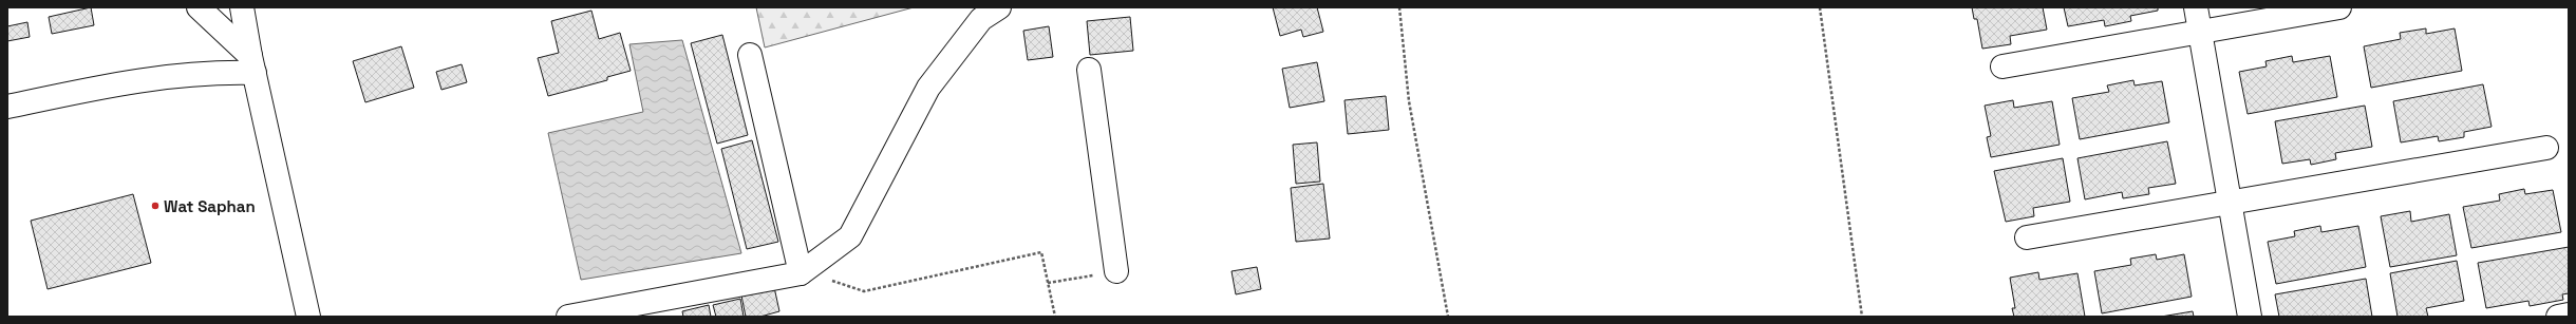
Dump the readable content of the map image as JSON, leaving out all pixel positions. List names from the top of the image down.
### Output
{
  "places": ["Wat Saphan"]
}
